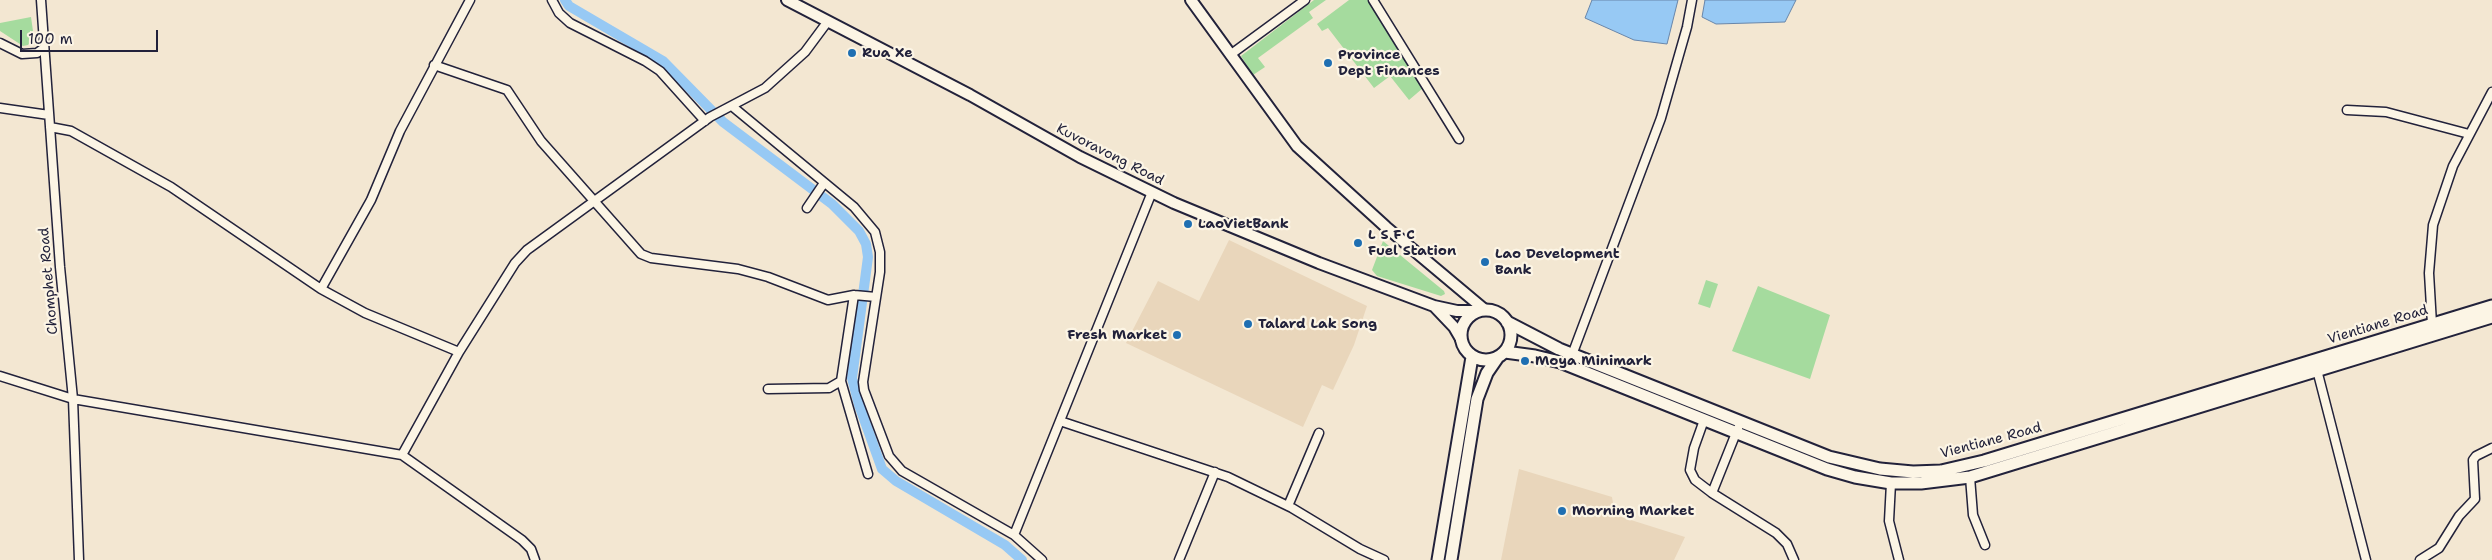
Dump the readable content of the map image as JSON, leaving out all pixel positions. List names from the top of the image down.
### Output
{
  "streets": {
    "main road": ["Vientiane Road"],
    "street": ["Kuvoravong Road", "Chomphet Road"]
  },
  "crossings": [
    ["Kuvoravong Road", "Vientiane Road"]
  ],
  "places": [
    "Rua Xe",
    "Province Dept Finances",
    "LaoVietBank",
    "L S F C Fuel Station",
    "Lao Development Bank",
    "Talard Lak Song",
    "Fresh Market",
    "Moya Minimark",
    "Morning Market"
  ],
  "scale_bar": "100 m"
}
